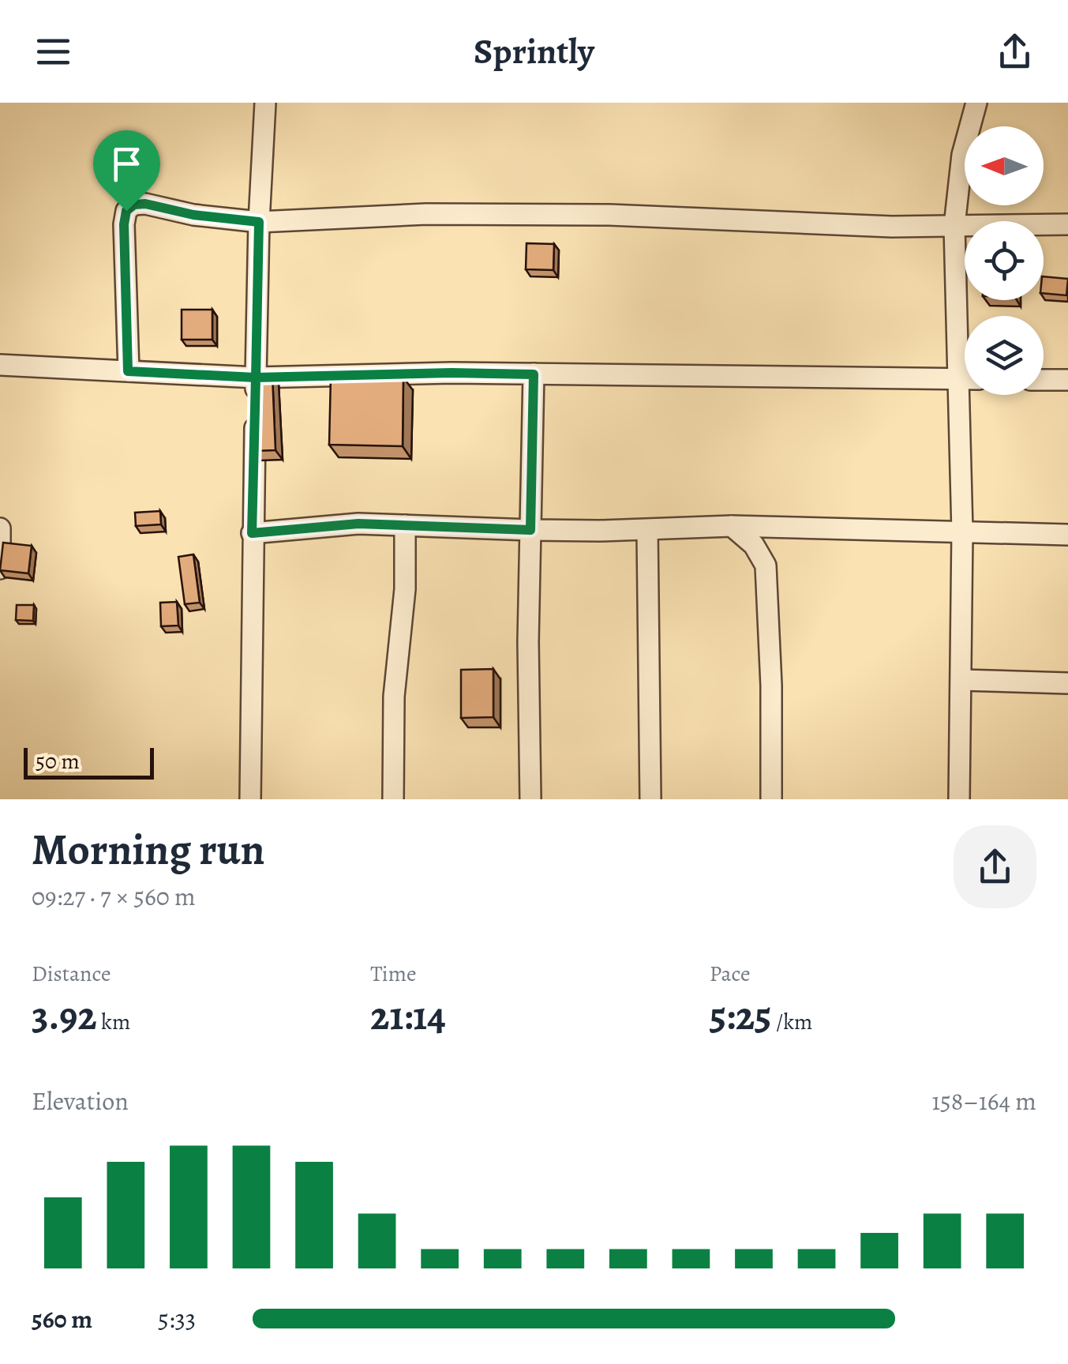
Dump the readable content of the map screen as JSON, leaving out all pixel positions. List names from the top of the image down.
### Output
{
  "scale_bar": "50 m",
  "north": "left",
  "page": {
    "header": "Sprintly",
    "scale": "50 m",
    "heading": ["Morning run", "09:27 · 7 × 560 m"],
    "stats": [
      ["Distance", "3.92 km"],
      ["Time", "21:14"],
      ["Pace", "5:25 /km"]
    ],
    "chart": ["Elevation", "158–164 m"],
    "list": [
      {
        "name": "560 m",
        "note": "5:33"
      }
    ]
  }
}
